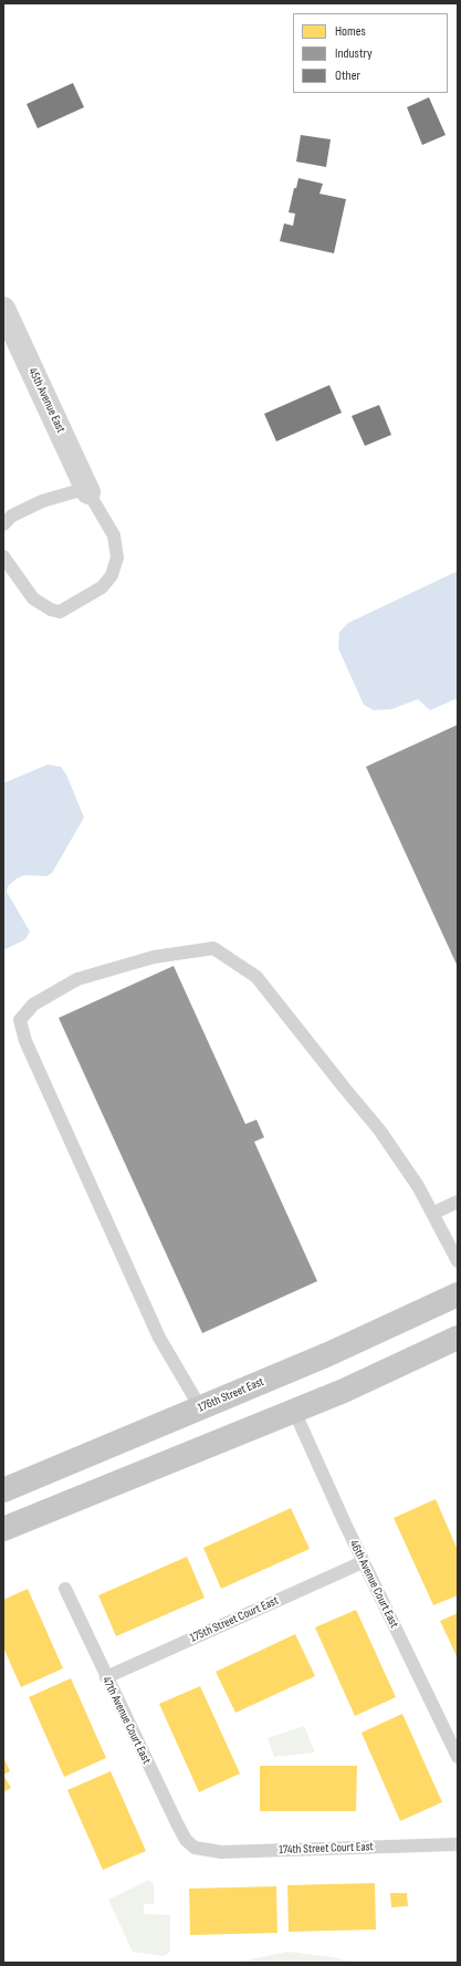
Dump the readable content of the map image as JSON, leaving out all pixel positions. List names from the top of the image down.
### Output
{
  "streets": {
    "main road": ["176th Street East"],
    "street": ["45th Avenue East"],
    "lane": [
      "46th Avenue Court East",
      "175th Street Court East",
      "47th Avenue Court East",
      "174th Street Court East"
    ]
  },
  "crossings": [
    ["46th Avenue Court East", "175th Street Court East"],
    ["175th Street Court East", "47th Avenue Court East"],
    ["47th Avenue Court East", "174th Street Court East"]
  ],
  "legend": ["Homes", "Industry", "Other"]
}
